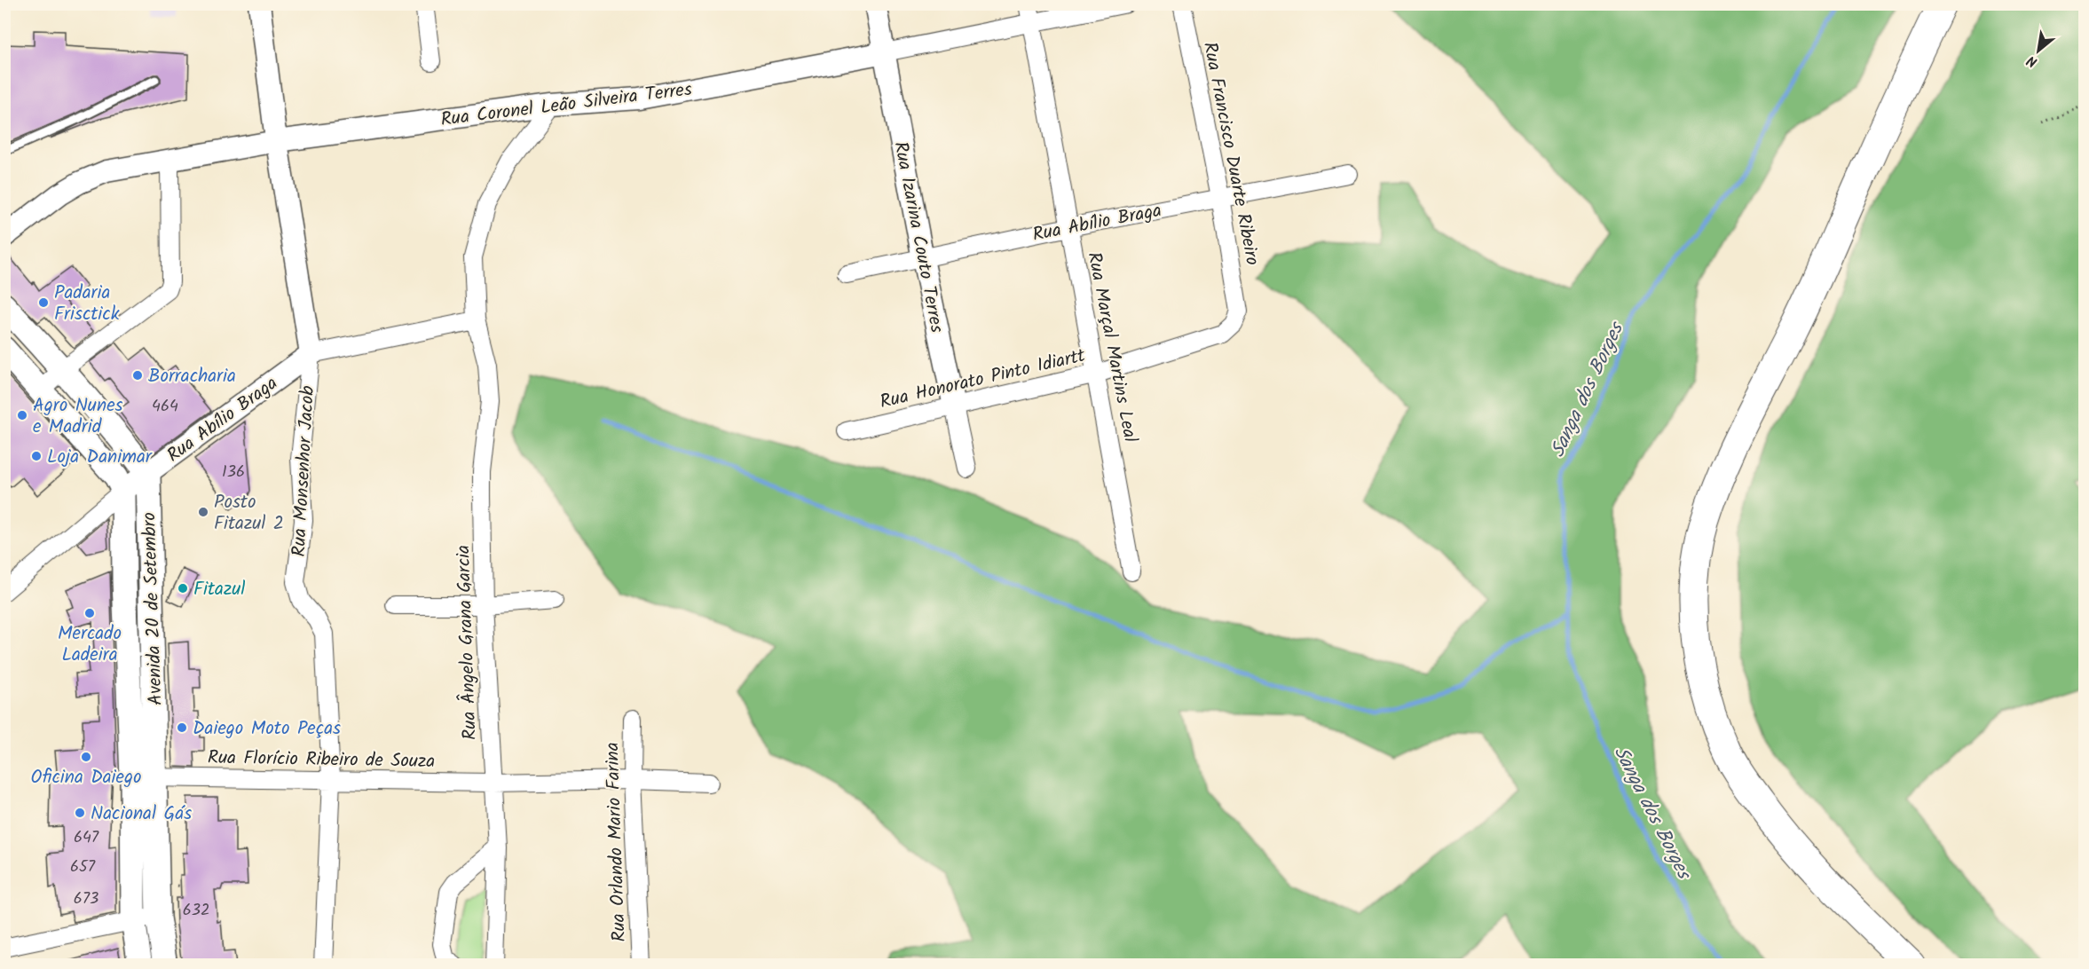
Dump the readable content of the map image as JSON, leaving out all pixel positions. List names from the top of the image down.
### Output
{
  "streets": {
    "main road": ["Avenida 20 de Setembro"],
    "street": [
      "Rua Coronel Leão Silveira Terres",
      "Rua Francisco Duarte Ribeiro",
      "Rua Abílio Braga",
      "Rua Izarina Couto Terres",
      "Rua Marçal Martins Leal",
      "Rua Honorato Pinto Idiartt",
      "Rua Monsenhor Jacob",
      "Rua Ângelo Grana Garcia",
      "Rua Florício Ribeiro de Souza",
      "Rua Orlando Mario Farina"
    ]
  },
  "crossings": [
    ["Rua Coronel Leão Silveira Terres", "Rua Izarina Couto Terres"],
    ["Rua Coronel Leão Silveira Terres", "Rua Monsenhor Jacob"],
    ["Rua Coronel Leão Silveira Terres", "Rua Ângelo Grana Garcia"],
    ["Rua Francisco Duarte Ribeiro", "Rua Abílio Braga"],
    ["Rua Francisco Duarte Ribeiro", "Rua Honorato Pinto Idiartt"],
    ["Rua Abílio Braga", "Rua Izarina Couto Terres"],
    ["Rua Abílio Braga", "Rua Marçal Martins Leal"],
    ["Rua Abílio Braga", "Rua Monsenhor Jacob"],
    ["Rua Abílio Braga", "Avenida 20 de Setembro"],
    ["Rua Abílio Braga", "Rua Ângelo Grana Garcia"],
    ["Rua Izarina Couto Terres", "Rua Honorato Pinto Idiartt"],
    ["Rua Marçal Martins Leal", "Rua Honorato Pinto Idiartt"],
    ["Rua Monsenhor Jacob", "Rua Florício Ribeiro de Souza"],
    ["Avenida 20 de Setembro", "Rua Florício Ribeiro de Souza"],
    ["Rua Ângelo Grana Garcia", "Rua Florício Ribeiro de Souza"],
    ["Rua Florício Ribeiro de Souza", "Rua Orlando Mario Farina"]
  ],
  "water": ["Sanga dos Borges"],
  "places": [
    "Padaria Frisctick",
    "Borracharia",
    "Agro Nunes e Madrid",
    "Loja Danimar",
    "Posto Fitazul 2",
    "Fitazul",
    "Mercado Ladeira",
    "Daiego Moto Peças",
    "Oficina Daiego",
    "Nacional Gás"
  ],
  "house_numbers": [
    "464",
    "136",
    "647",
    "657",
    "673",
    "632"
  ],
  "north": "bottom left"
}
